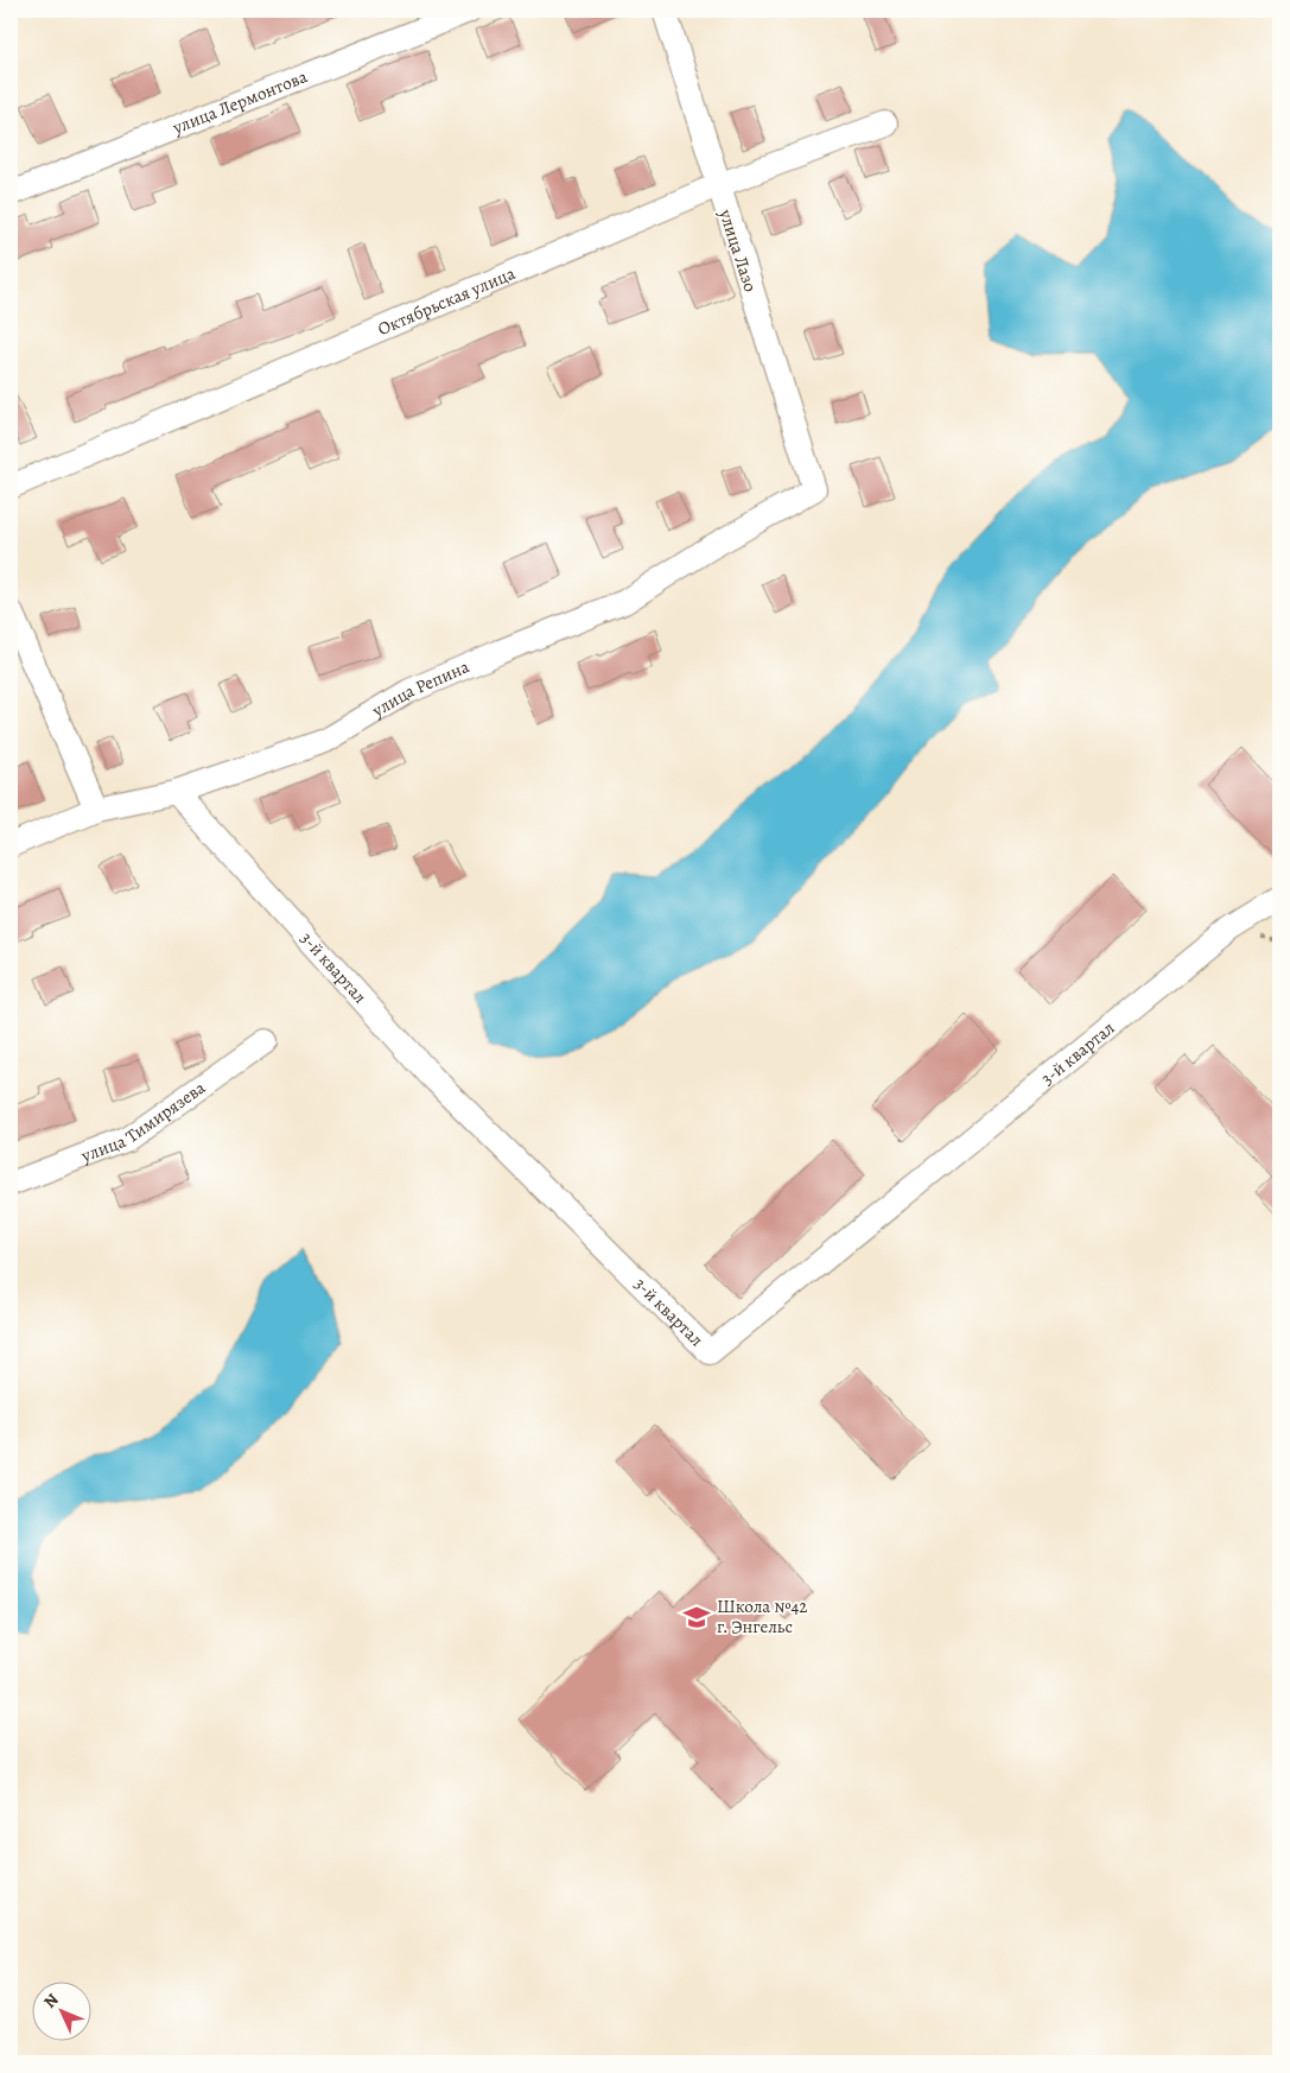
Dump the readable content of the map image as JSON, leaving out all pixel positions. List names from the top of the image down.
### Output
{
  "streets": {
    "street": [
      "улица Лермонтова",
      "улица Лазо",
      "Октябрьская улица",
      "улица Репина",
      "3-й квартал",
      "улица Тимирязева"
    ]
  },
  "crossings": [
    ["улица Лазо", "Октябрьская улица"],
    ["улица Лазо", "улица Репина"],
    ["улица Репина", "3-й квартал"]
  ],
  "places": {
    "school or university": ["Школа №42 г. Энгельс"]
  },
  "north": "top left"
}
